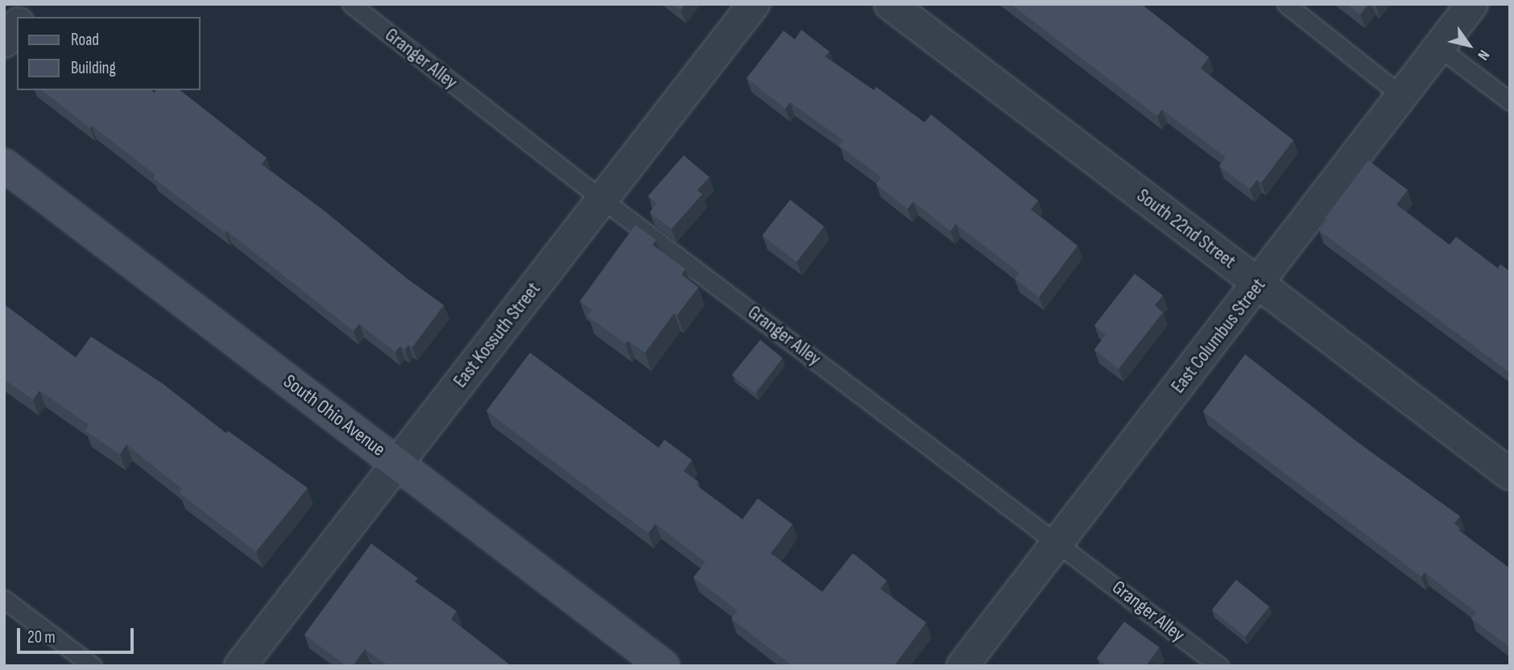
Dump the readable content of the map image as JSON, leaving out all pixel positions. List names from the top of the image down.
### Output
{
  "streets": {
    "street": [
      "South 22nd Street",
      "East Kossuth Street",
      "East Columbus Street",
      "South Ohio Avenue"
    ],
    "lane": ["Granger Alley"]
  },
  "crossings": [
    ["Granger Alley", "East Kossuth Street"],
    ["Granger Alley", "East Columbus Street"],
    ["South 22nd Street", "East Columbus Street"],
    ["East Kossuth Street", "South Ohio Avenue"]
  ],
  "legend": ["Road", "Building"],
  "scale_bar": "20 m",
  "north": "bottom right"
}
